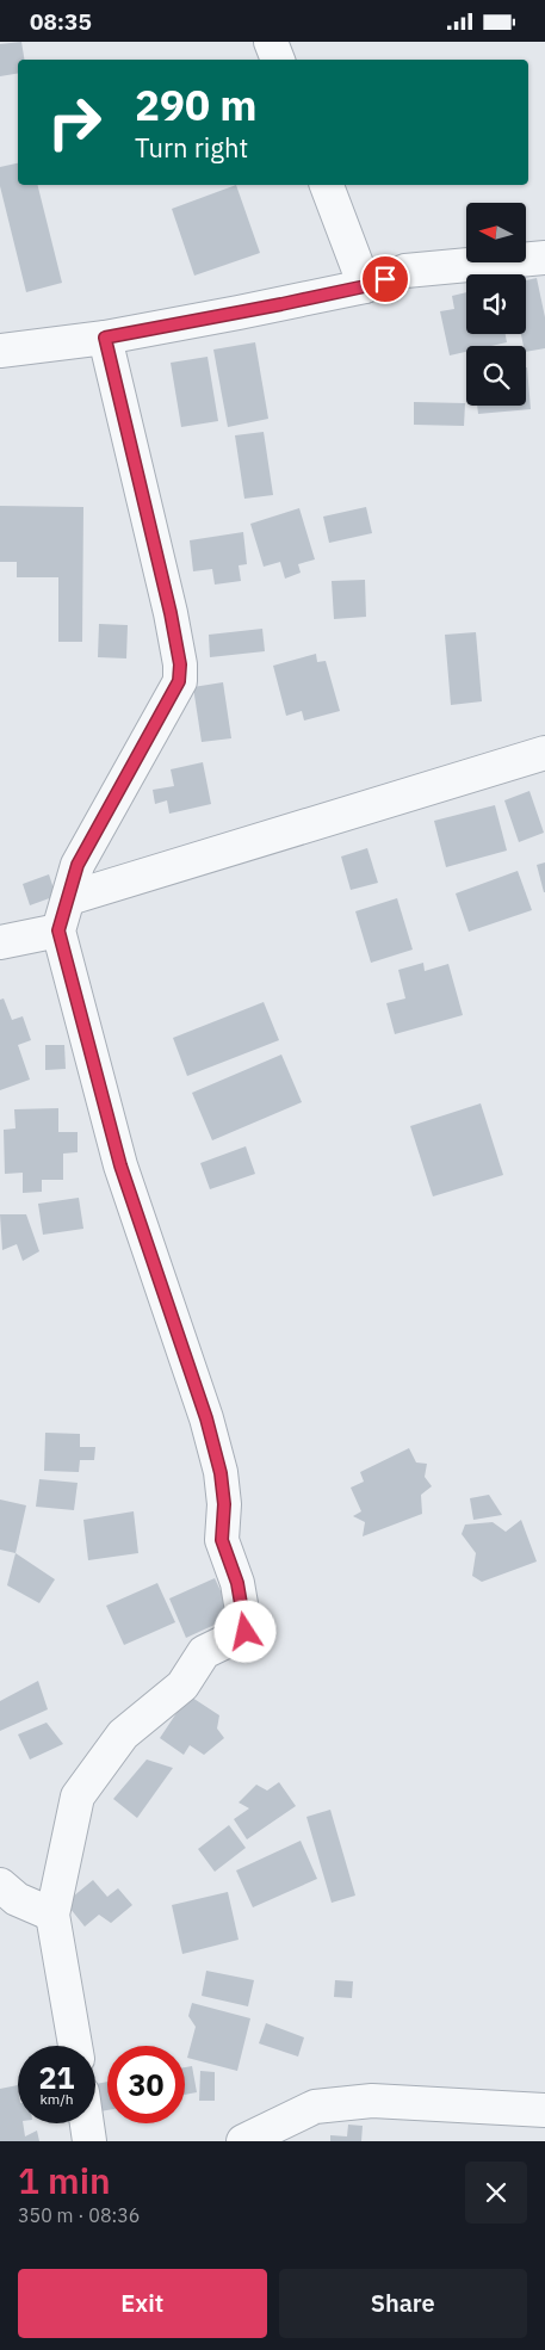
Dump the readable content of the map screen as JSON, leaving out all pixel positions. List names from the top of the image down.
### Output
{
  "north": "left",
  "page": {
    "status": "08:35",
    "turn": ["290 m", "Turn right"],
    "speed": "21 km/h",
    "limit": "30",
    "heading": ["1 min", "350 m · 08:36"],
    "buttons": ["Exit", "Share"]
  }
}
